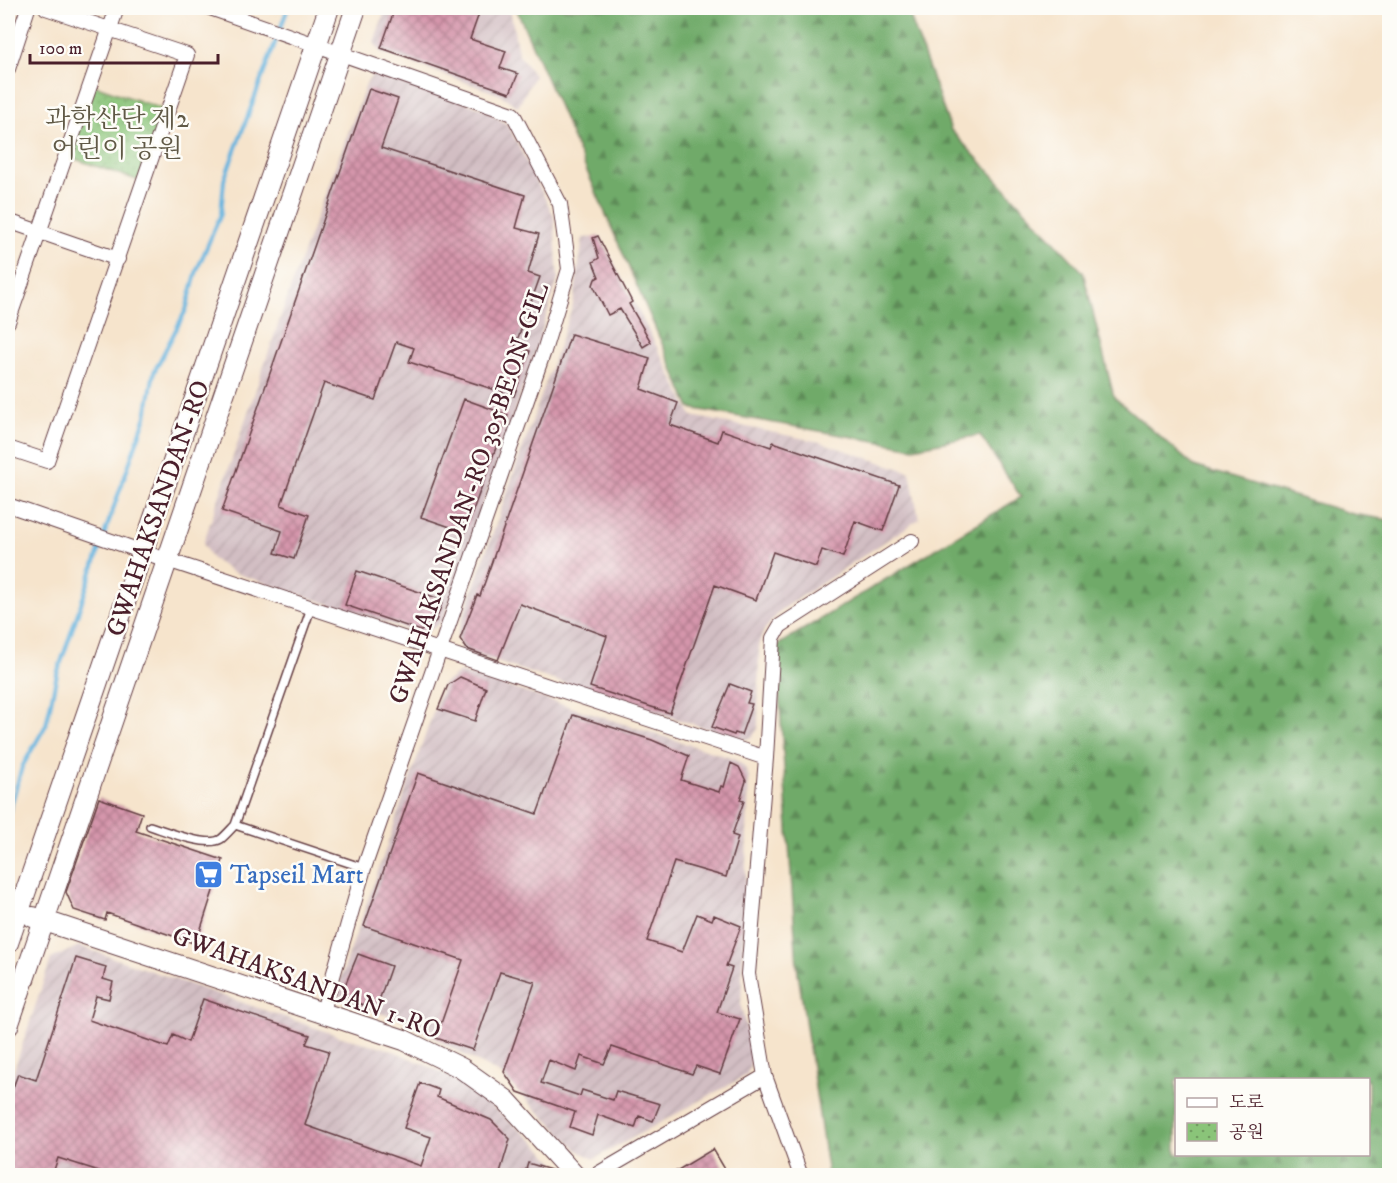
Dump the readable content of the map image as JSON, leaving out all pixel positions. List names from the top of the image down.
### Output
{
  "streets": {
    "main road": ["GWAHAKSANDAN-RO", "GWAHAKSANDAN 1-RO"],
    "street": ["GWAHAKSANDAN-RO 305BEON-GIL"]
  },
  "crossings": [
    ["GWAHAKSANDAN-RO 305BEON-GIL", "GWAHAKSANDAN-RO"],
    ["GWAHAKSANDAN-RO 305BEON-GIL", "GWAHAKSANDAN 1-RO"],
    ["GWAHAKSANDAN-RO", "GWAHAKSANDAN 1-RO"]
  ],
  "parks": ["과학산단 제2 어린이 공원"],
  "places": {
    "supermarket": ["Tapseil Mart"]
  },
  "legend": ["도로", "공원"],
  "scale_bar": "100 m"
}
